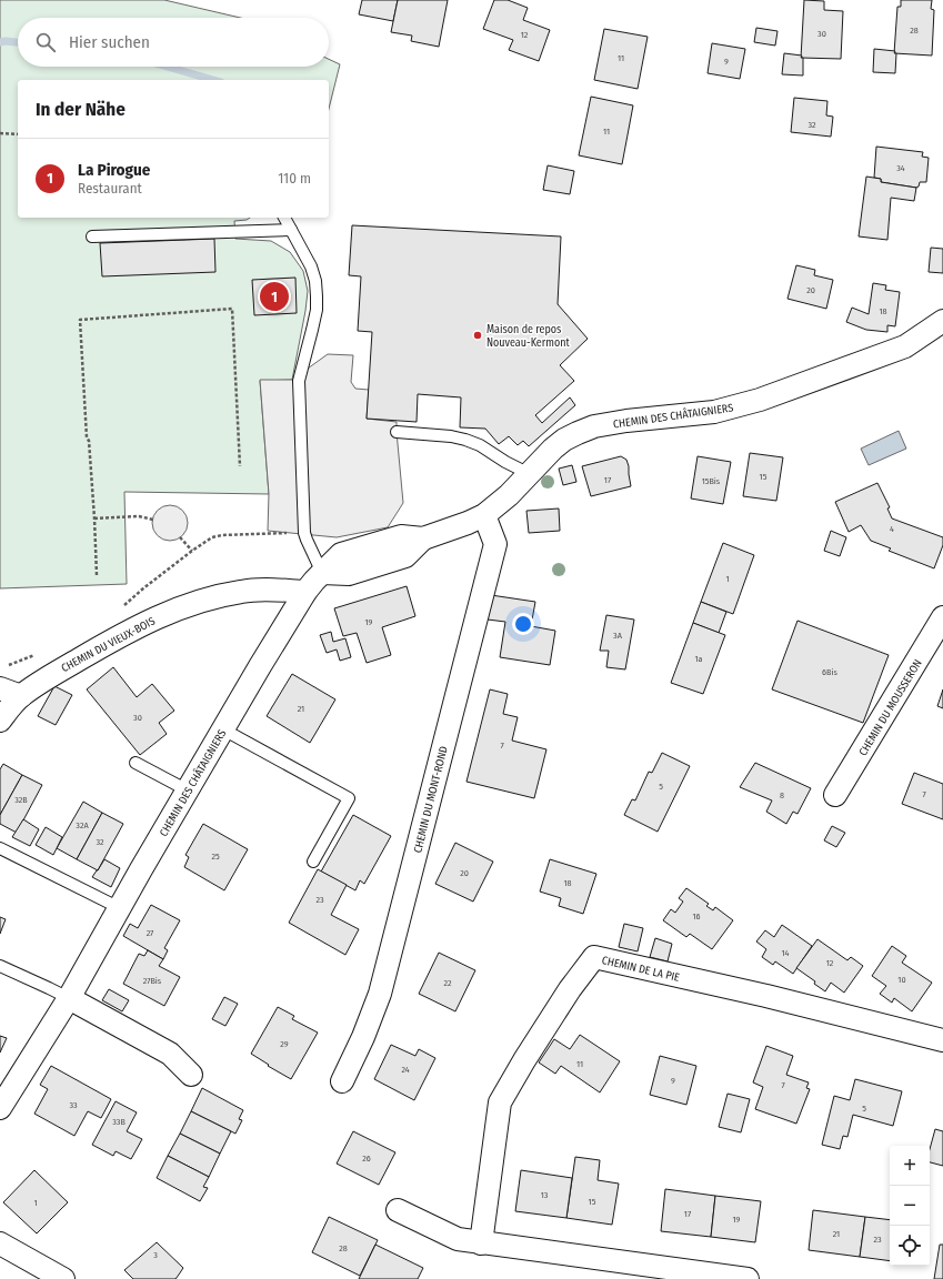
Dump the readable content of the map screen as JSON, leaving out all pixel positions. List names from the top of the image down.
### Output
{
  "streets": {
    "street": [
      "CHEMIN DES CHÂTAIGNIERS",
      "CHEMIN DU VIEUX-BOIS",
      "CHEMIN DU MOUSSERON",
      "CHEMIN DU MONT-ROND",
      "CHEMIN DE LA PIE"
    ]
  },
  "crossings": [
    ["CHEMIN DES CHÂTAIGNIERS", "CHEMIN DU VIEUX-BOIS"],
    ["CHEMIN DES CHÂTAIGNIERS", "CHEMIN DU MONT-ROND"]
  ],
  "places": ["Maison de repos Nouveau-Kermont"],
  "house_numbers": [
    "28",
    "30",
    "12",
    "11",
    "9",
    "32",
    "11",
    "34",
    "20",
    "18",
    "15",
    "17",
    "15Bis",
    "4",
    "1",
    "19",
    "3A",
    "1a",
    "6Bis",
    "21",
    "30",
    "7",
    "5",
    "7",
    "8",
    "32B",
    "32A",
    "32",
    "25",
    "20",
    "18",
    "23",
    "16",
    "27",
    "14",
    "12",
    "10",
    "27Bis",
    "22",
    "29",
    "11",
    "24",
    "9",
    "7",
    "33",
    "5",
    "33B",
    "26",
    "13",
    "15",
    "1",
    "17",
    "19",
    "21",
    "23",
    "28",
    "3"
  ],
  "page": {
    "search": "Hier suchen",
    "heading": "In der Nähe",
    "list": [
      {
        "mark": "1",
        "name": "La Pirogue",
        "note": "Restaurant",
        "value": "110 m"
      }
    ],
    "pins": "1",
    "map_buttons": ["+", "−"]
  }
}
